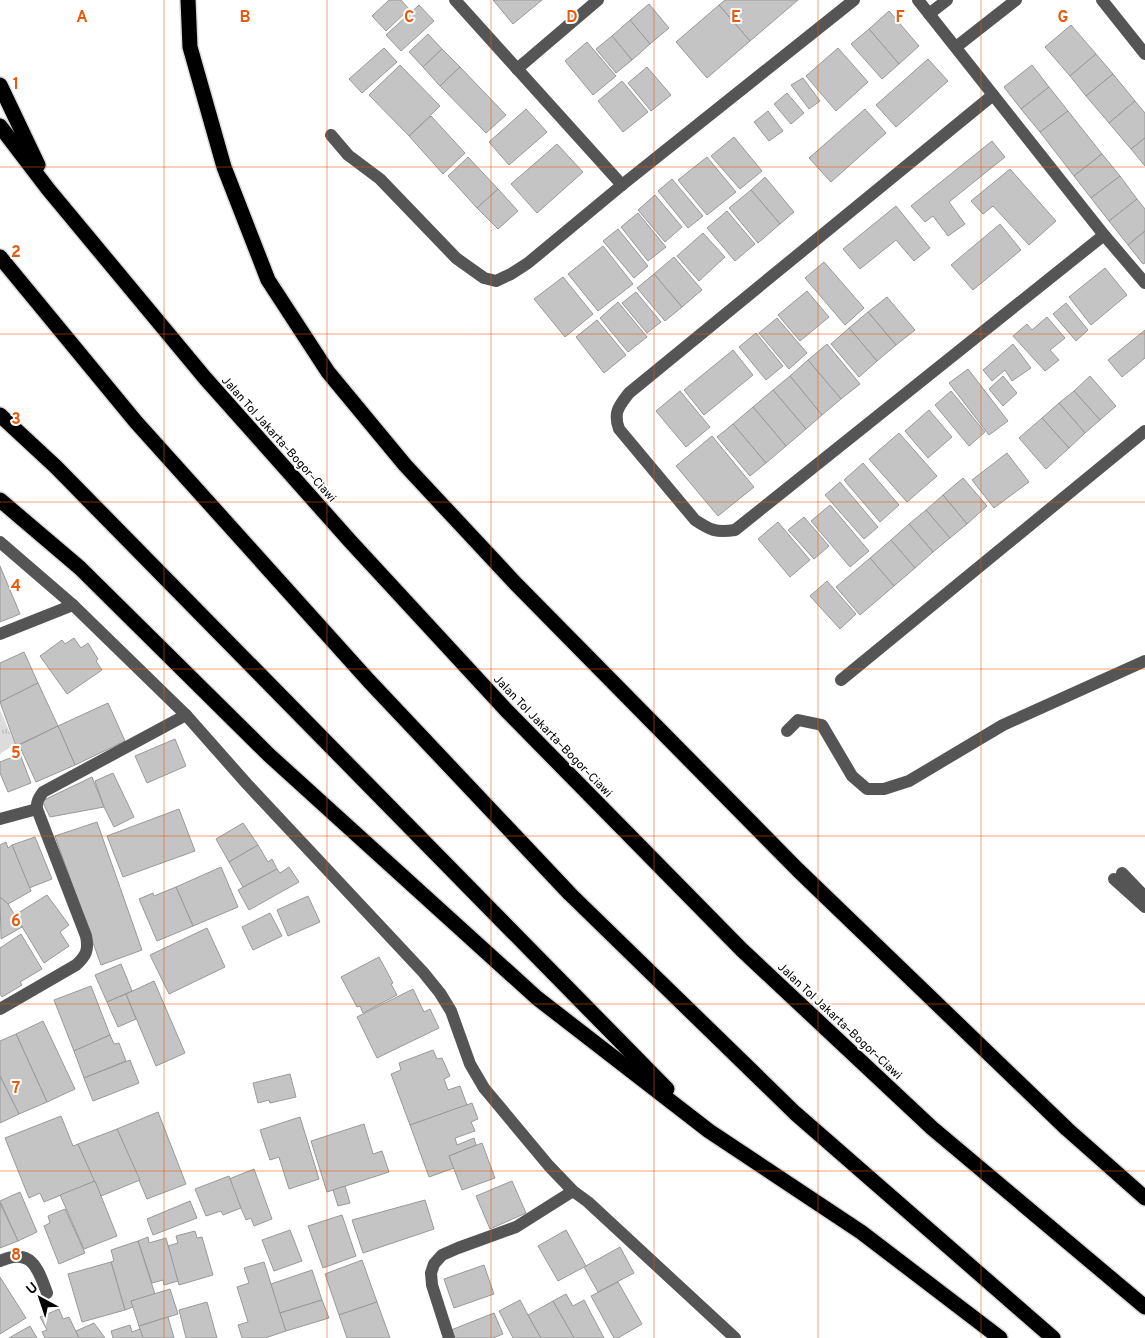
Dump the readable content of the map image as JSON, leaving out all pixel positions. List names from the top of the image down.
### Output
{
  "streets": {
    "highway": ["Jalan Tol Jakarta–Bogor–Ciawi"]
  },
  "north": "top left",
  "grid": {
    "columns": [
      "A",
      "B",
      "C",
      "D",
      "E",
      "F",
      "G"
    ],
    "rows": [
      "1",
      "2",
      "3",
      "4",
      "5",
      "6",
      "7",
      "8"
    ]
  }
}
